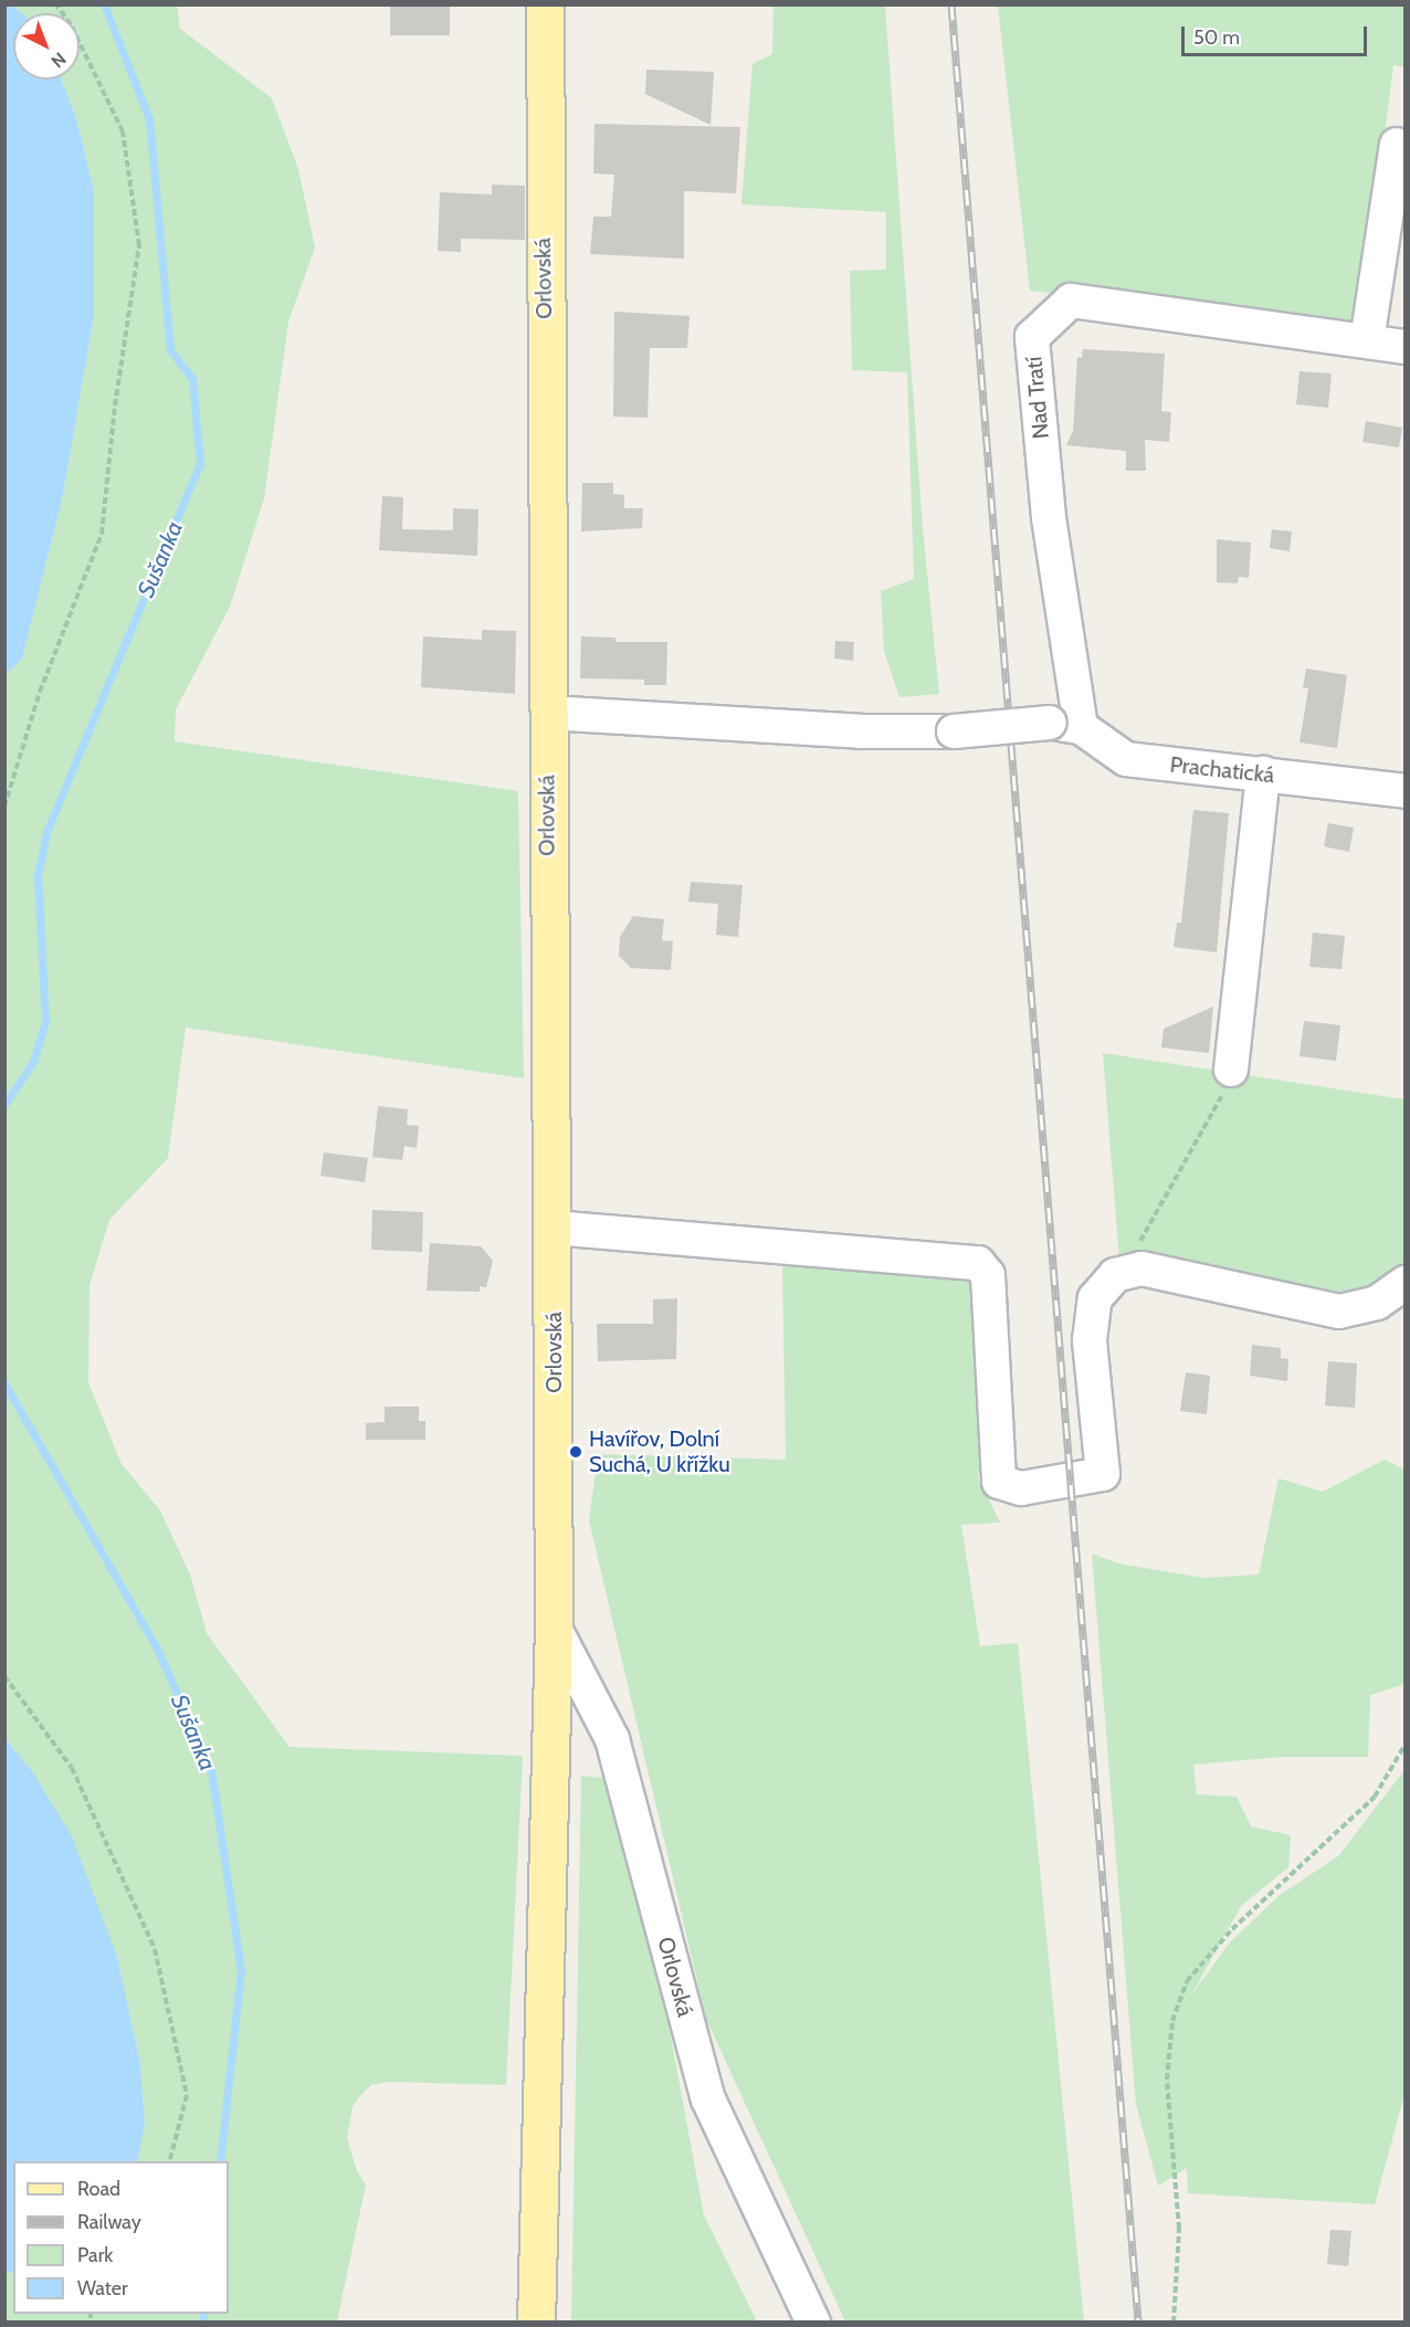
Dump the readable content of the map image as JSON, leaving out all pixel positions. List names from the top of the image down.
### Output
{
  "streets": {
    "main road": ["Orlovská"],
    "street": ["Nad Tratí", "Prachatická"]
  },
  "crossings": [
    ["Nad Tratí", "Prachatická"]
  ],
  "water": ["Sušanka"],
  "places": ["Havířov, Dolní Suchá, U křížku"],
  "legend": [
    "Road",
    "Railway",
    "Park",
    "Water"
  ],
  "scale_bar": "50 m",
  "north": "bottom right"
}
